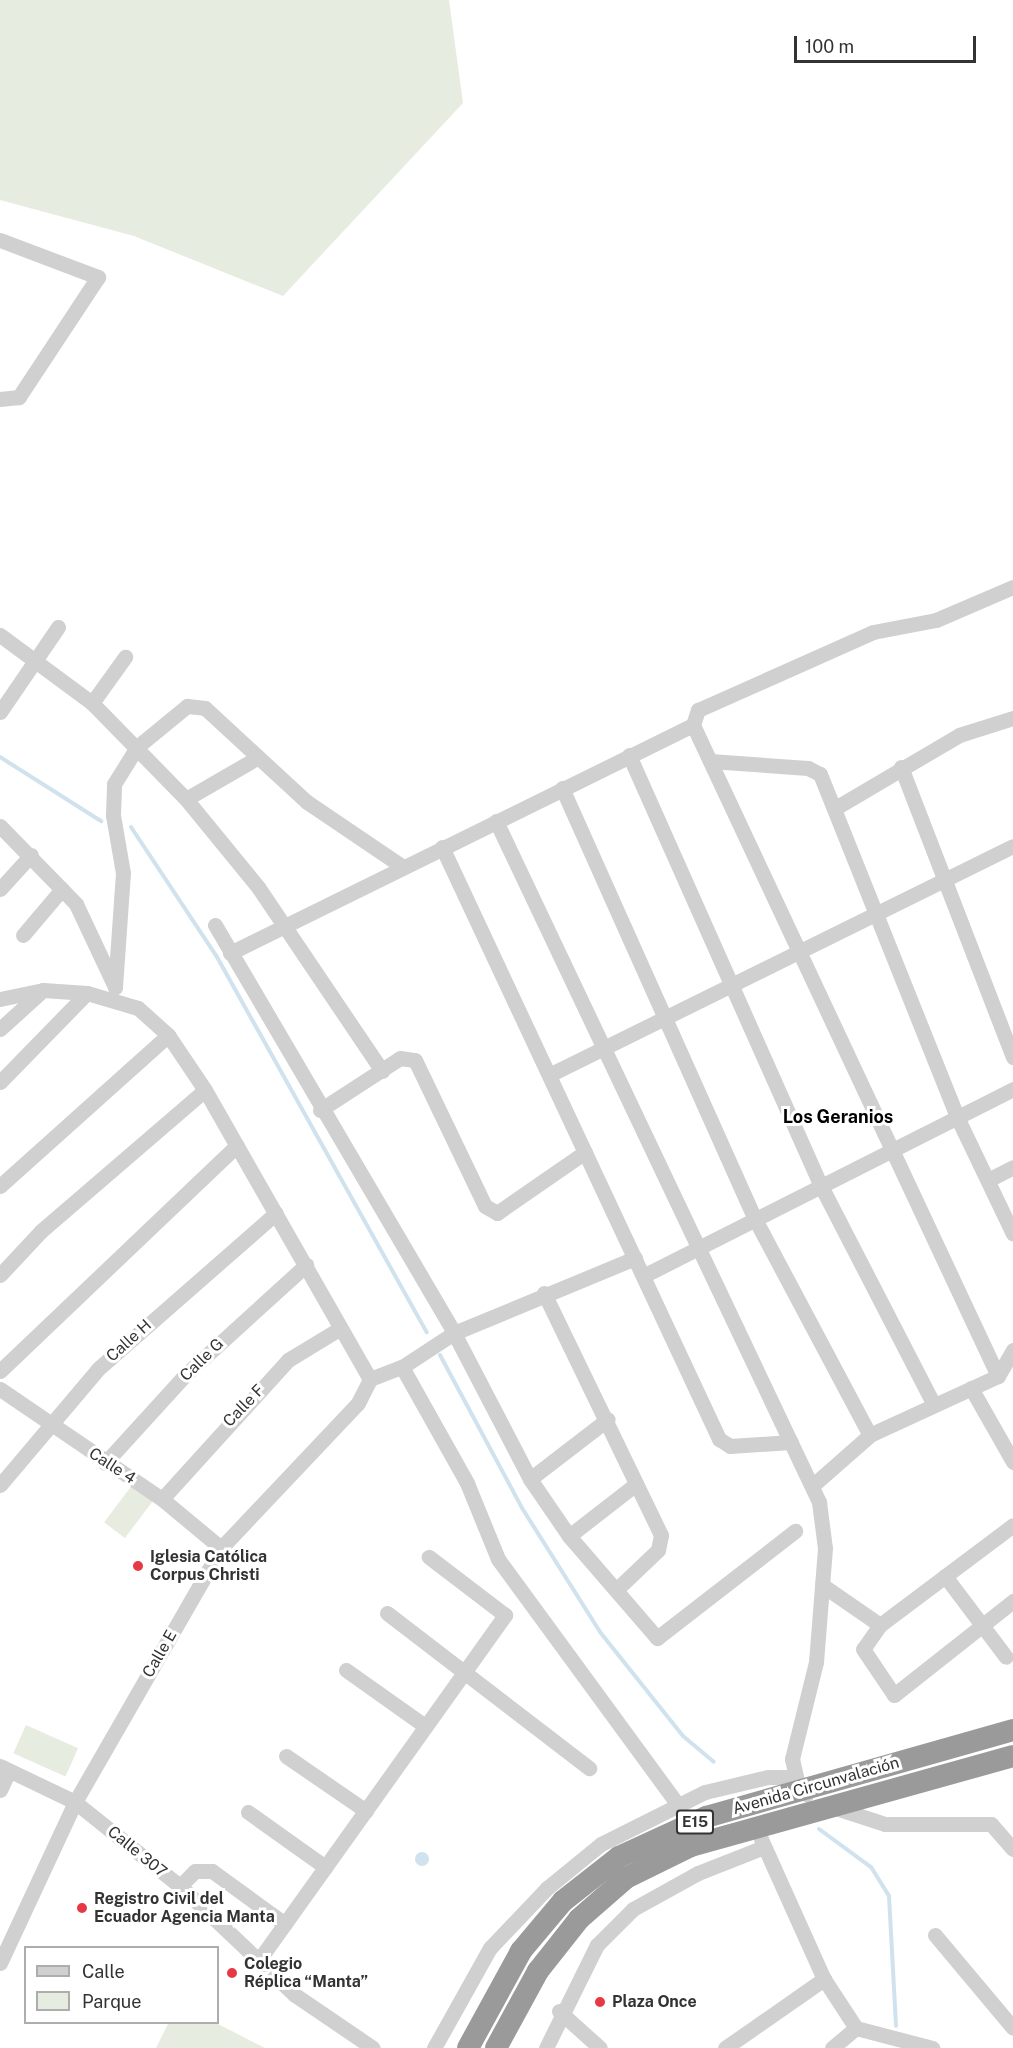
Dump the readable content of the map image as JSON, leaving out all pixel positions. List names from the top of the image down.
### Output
{
  "streets": {
    "highway": ["Avenida Circunvalación", "E15"],
    "street": [
      "Calle H",
      "Calle G",
      "Calle F",
      "Calle 4",
      "Calle E",
      "Calle 307"
    ]
  },
  "crossings": [
    ["Calle H", "Calle 4"],
    ["Calle G", "Calle 4"],
    ["Calle F", "Calle 4"],
    ["Calle 4", "Calle E"],
    ["Calle E", "Calle 307"]
  ],
  "districts": ["Los Geranios"],
  "places": [
    "Iglesia Católica Corpus Christi",
    "Registro Civil del Ecuador Agencia Manta",
    "Colegio Réplica “Manta”",
    "Plaza Once"
  ],
  "legend": ["Calle", "Parque"],
  "scale_bar": "100 m"
}
